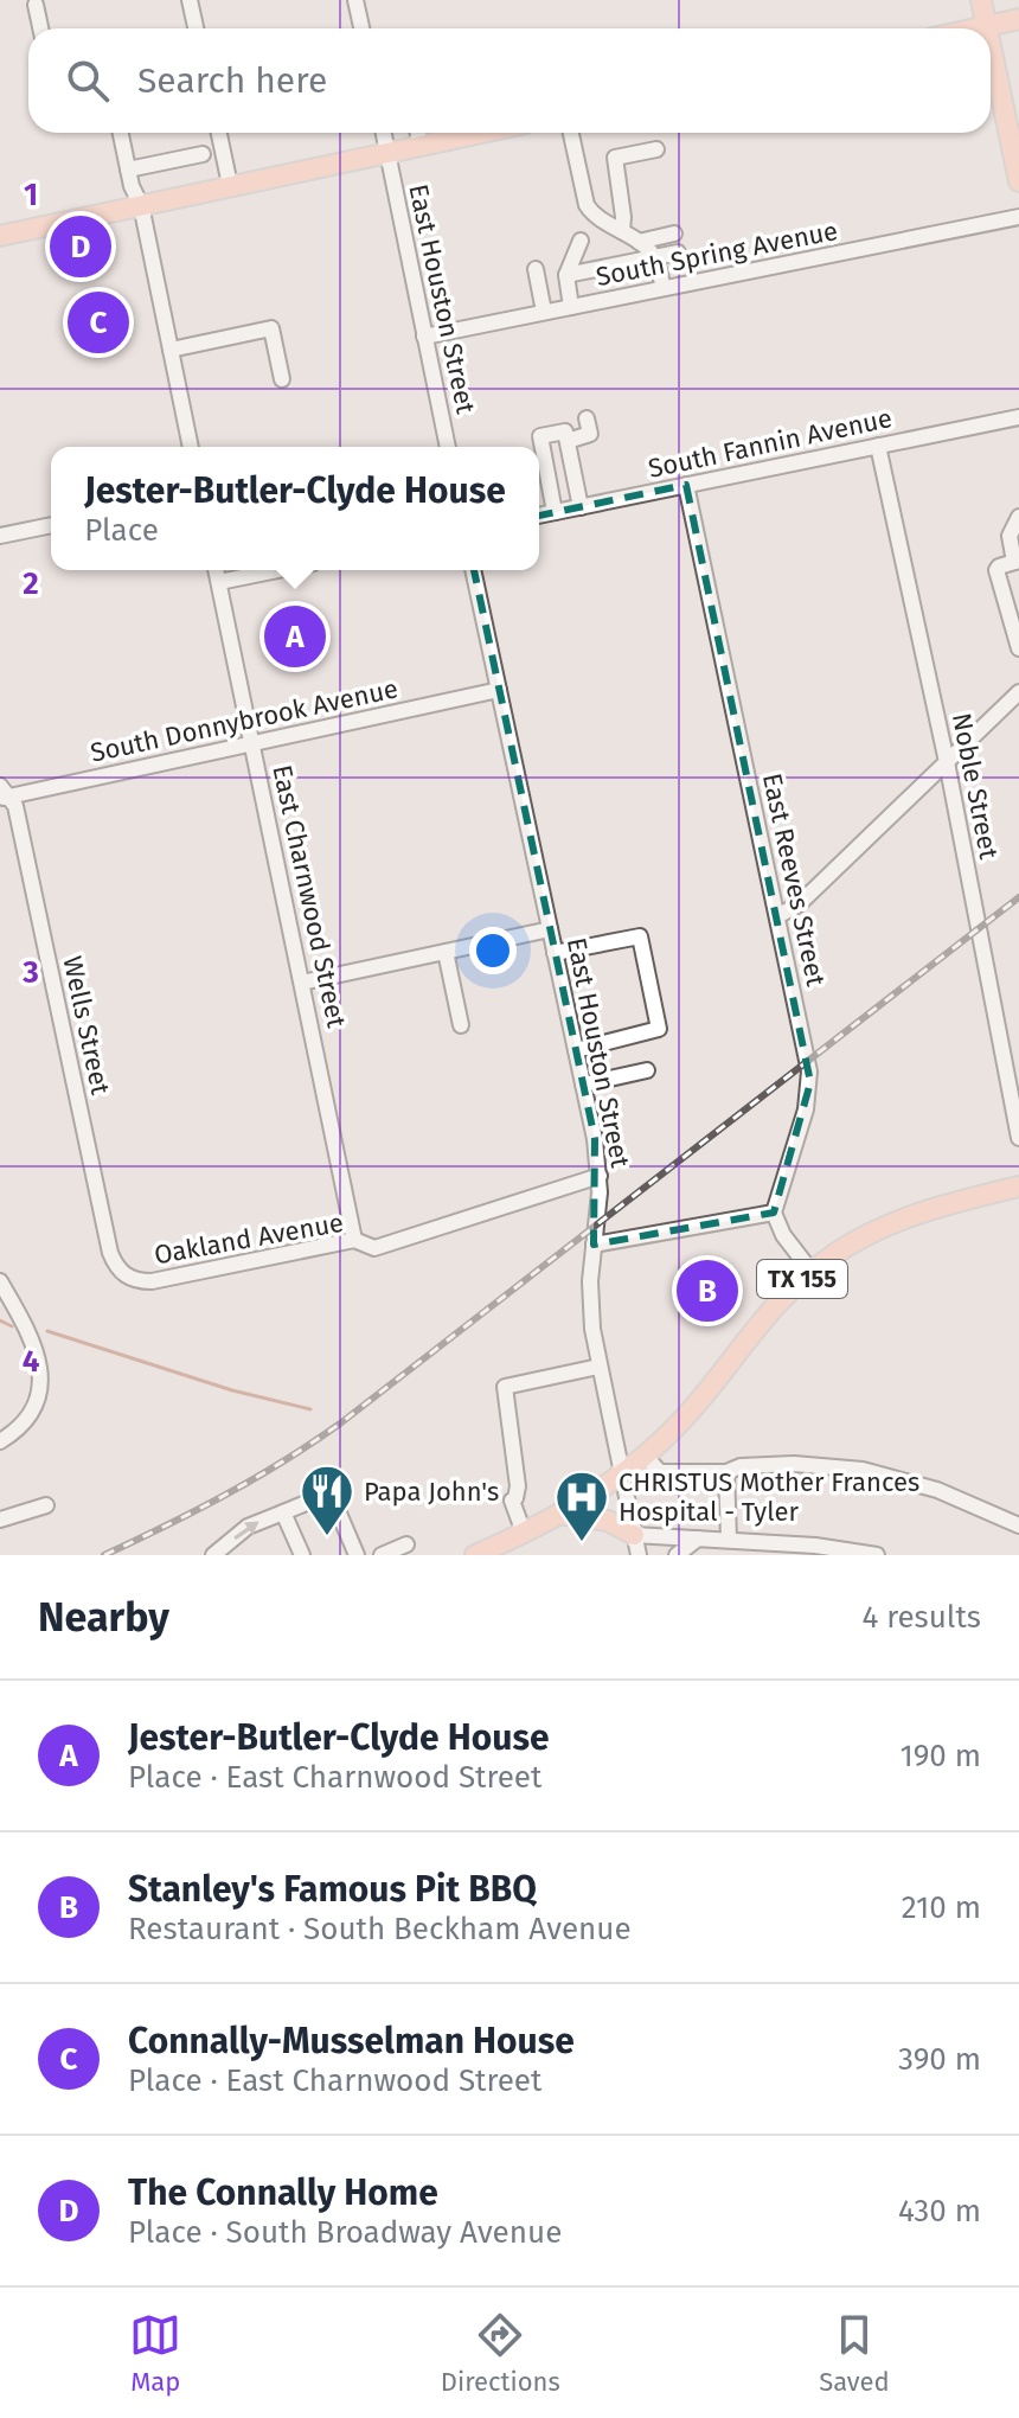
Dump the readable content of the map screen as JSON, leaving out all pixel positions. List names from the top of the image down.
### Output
{
  "streets": {
    "main road": ["TX 155"],
    "street": [
      "South Spring Avenue",
      "East Houston Street",
      "South Fannin Avenue",
      "South Donnybrook Avenue",
      "Noble Street",
      "East Reeves Street",
      "East Charnwood Street",
      "Wells Street",
      "Oakland Avenue"
    ]
  },
  "crossings": [
    ["South Spring Avenue", "East Houston Street"],
    ["East Houston Street", "South Donnybrook Avenue"],
    ["East Houston Street", "Oakland Avenue"],
    ["East Houston Street", "TX 155"],
    ["South Fannin Avenue", "Noble Street"],
    ["South Fannin Avenue", "East Reeves Street"],
    ["South Donnybrook Avenue", "East Charnwood Street"],
    ["South Donnybrook Avenue", "Wells Street"],
    ["East Charnwood Street", "Oakland Avenue"],
    ["Wells Street", "Oakland Avenue"]
  ],
  "places": {
    "restaurant": ["Papa John's"],
    "hospital": ["CHRISTUS Mother Frances Hospital - Tyler"]
  },
  "page": {
    "search": "Search here",
    "pins": [
      "D",
      "C",
      "A",
      "B"
    ],
    "popup": ["Jester-Butler-Clyde House", "Place"],
    "heading": ["Nearby", "4 results"],
    "list": [
      {
        "mark": "A",
        "name": "Jester-Butler-Clyde House",
        "note": "Place · East Charnwood Street",
        "value": "190 m"
      },
      {
        "mark": "B",
        "name": "Stanley's Famous Pit BBQ",
        "note": "Restaurant · South Beckham Avenue",
        "value": "210 m"
      },
      {
        "mark": "C",
        "name": "Connally-Musselman House",
        "note": "Place · East Charnwood Street",
        "value": "390 m"
      },
      {
        "mark": "D",
        "name": "The Connally Home",
        "note": "Place · South Broadway Avenue",
        "value": "430 m"
      }
    ],
    "nav": ["Map", "Directions", "Saved"]
  },
  "grid": {
    "rows": [
      "1",
      "2",
      "3",
      "4"
    ]
  }
}
